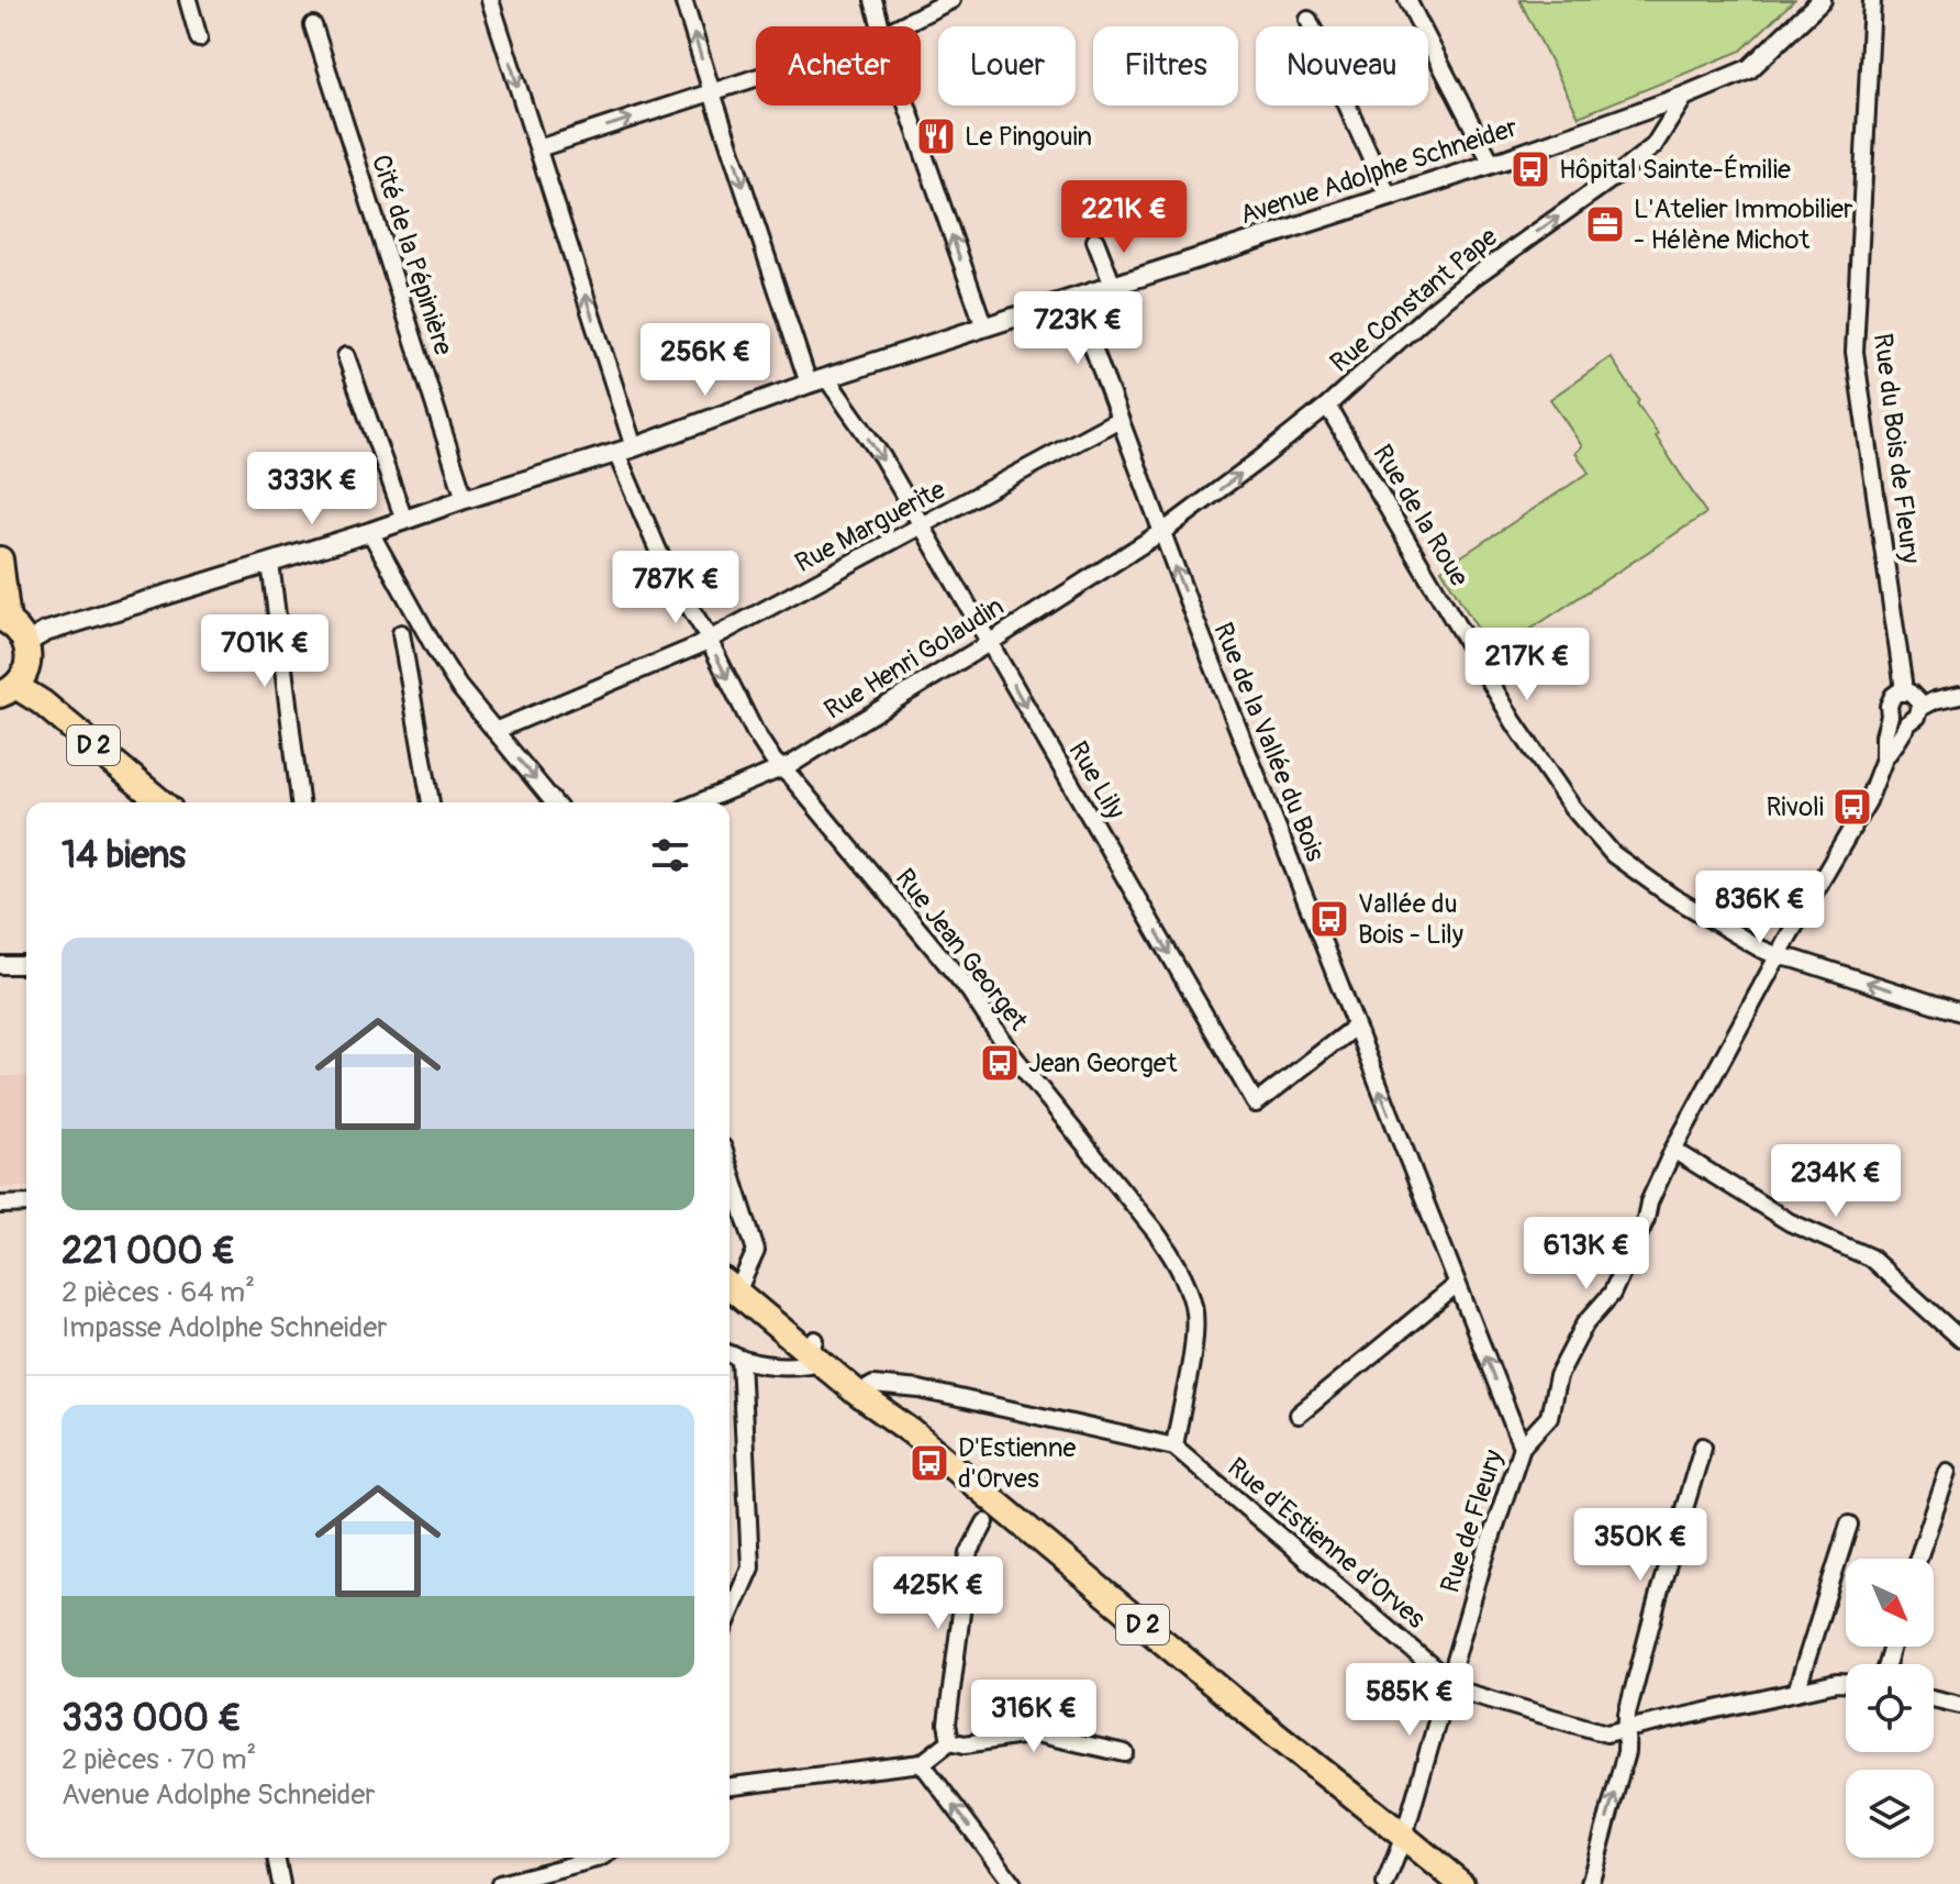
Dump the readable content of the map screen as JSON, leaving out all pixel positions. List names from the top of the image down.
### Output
{
  "streets": {
    "main road": ["D 2"],
    "street": [
      "Avenue Adolphe Schneider",
      "Cité de la Pépinière",
      "Rue Constant Pape",
      "Rue du Bois de Fleury",
      "Rue de la Roue",
      "Rue Marguerite",
      "Rue Henri Golaudin",
      "Rue de la Vallée du Bois",
      "Rue Lily",
      "Rue Jean Georget",
      "Rue de Fleury",
      "Rue d'Estienne d'Orves"
    ]
  },
  "crossings": [
    ["Avenue Adolphe Schneider", "Cité de la Pépinière"],
    ["Avenue Adolphe Schneider", "Rue Constant Pape"],
    ["Avenue Adolphe Schneider", "Rue de la Vallée du Bois"],
    ["Avenue Adolphe Schneider", "Rue Lily"],
    ["Avenue Adolphe Schneider", "Rue Jean Georget"],
    ["Rue Constant Pape", "Rue de la Roue"],
    ["Rue Constant Pape", "Rue Henri Golaudin"],
    ["Rue Constant Pape", "Rue de la Vallée du Bois"],
    ["Rue Marguerite", "Rue de la Vallée du Bois"],
    ["Rue Marguerite", "Rue Lily"],
    ["Rue Marguerite", "Rue Jean Georget"],
    ["Rue Henri Golaudin", "Rue de la Vallée du Bois"],
    ["Rue Henri Golaudin", "Rue Lily"],
    ["Rue Henri Golaudin", "Rue Jean Georget"],
    ["Rue de la Vallée du Bois", "Rue Lily"],
    ["Rue de la Vallée du Bois", "Rue de Fleury"],
    ["D 2", "Rue de Fleury"],
    ["D 2", "Rue d'Estienne d'Orves"],
    ["Rue Jean Georget", "Rue d'Estienne d'Orves"],
    ["Rue de Fleury", "Rue d'Estienne d'Orves"]
  ],
  "one_way": ["Rue Constant Pape", "Rue de la Vallée du Bois"],
  "places": {
    "restaurant": ["Le Pingouin"],
    "bus stop": [
      "Hôpital Sainte-Émilie",
      "Rivoli",
      "Vallée du Bois - Lily",
      "Jean Georget",
      "D'Estienne d'Orves"
    ],
    "office": ["L'Atelier Immobilier - Hélène Michot"]
  },
  "north": "bottom right",
  "page": {
    "chip": [
      "Acheter",
      "Louer",
      "Filtres",
      "Nouveau"
    ],
    "price": [
      "221K €",
      "723K €",
      "256K €",
      "333K €",
      "787K €",
      "701K €",
      "217K €",
      "836K €",
      "234K €",
      "613K €",
      "350K €",
      "425K €",
      "585K €",
      "316K €"
    ],
    "heading": "14 biens",
    "list": [
      {
        "name": "221 000 €",
        "note": "2 pièces · 64 m² · Impasse Adolphe Schneider"
      },
      {
        "name": "333 000 €",
        "note": "2 pièces · 70 m² · Avenue Adolphe Schneider"
      }
    ]
  }
}
